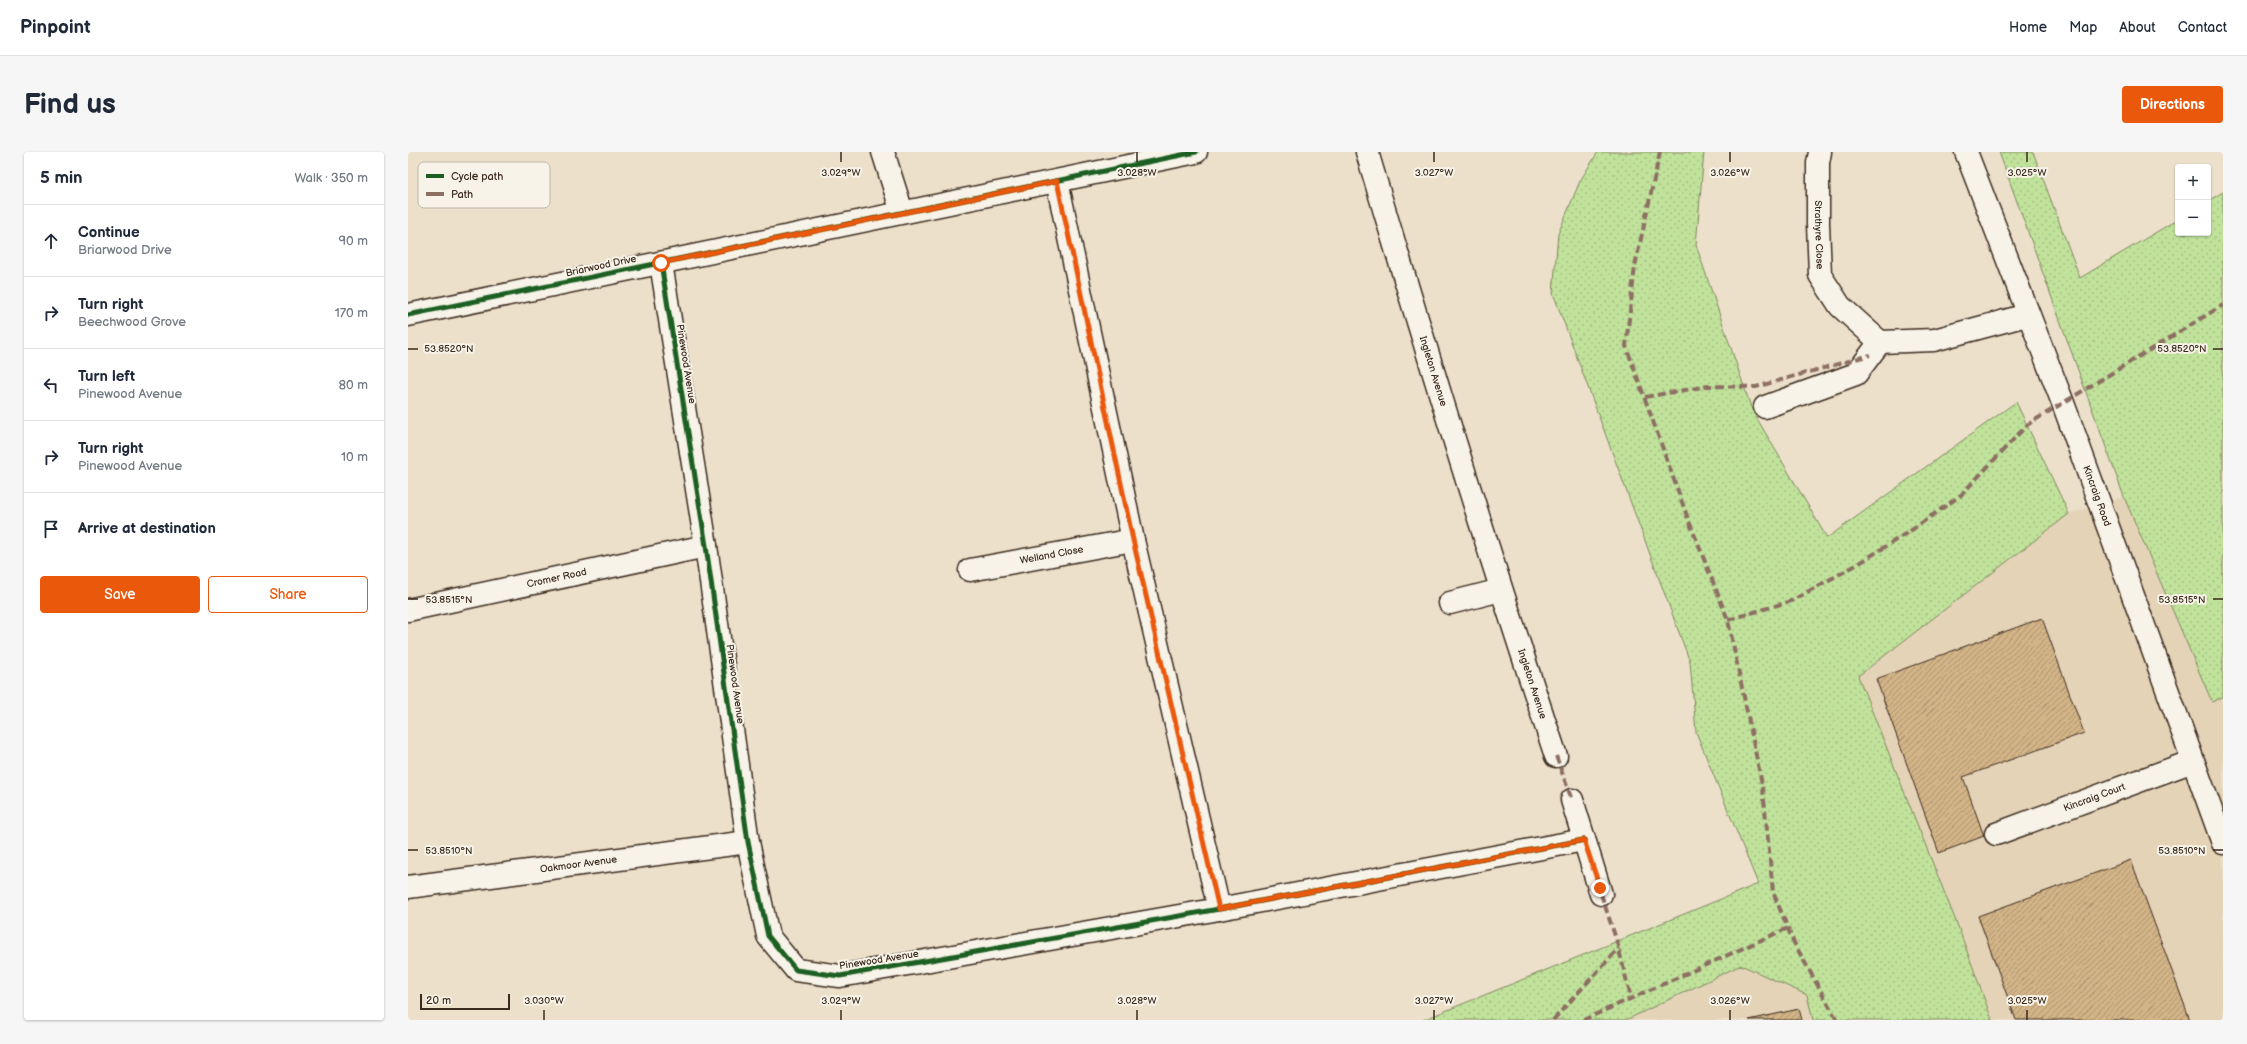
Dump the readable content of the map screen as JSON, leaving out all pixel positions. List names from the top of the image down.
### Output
{
  "streets": {
    "street": [
      "Strathyre Close",
      "Briarwood Drive",
      "Pinewood Avenue",
      "Ingleton Avenue",
      "Kincraig Road",
      "Welland Close",
      "Cromer Road",
      "Kincraig Court",
      "Oakmoor Avenue"
    ]
  },
  "crossings": [
    ["Briarwood Drive", "Pinewood Avenue"],
    ["Pinewood Avenue", "Cromer Road"],
    ["Pinewood Avenue", "Oakmoor Avenue"],
    ["Kincraig Road", "Kincraig Court"]
  ],
  "legend": ["Cycle path", "Path"],
  "scale_bar": "20 m",
  "page": {
    "header": "Pinpoint",
    "nav": [
      "Home",
      "Map",
      "About",
      "Contact"
    ],
    "buttons": [
      "Directions",
      ["Save", "Share"]
    ],
    "title": "Find us",
    "heading": ["5 min", "Walk · 350 m"],
    "map_buttons": ["+", "−"],
    "list": [
      ["Continue", "Briarwood Drive", "90 m"],
      ["Turn right", "Beechwood Grove", "170 m"],
      ["Turn left", "Pinewood Avenue", "80 m"],
      ["Turn right", "Pinewood Avenue", "10 m"],
      "Arrive at destination"
    ],
    "scale": "20 m"
  },
  "coordinates": [
    "3.029°W",
    "3.028°W",
    "3.027°W",
    "3.026°W",
    "3.025°W",
    "53.8520°N",
    "53.8515°N",
    "53.8510°N",
    "3.030°W"
  ]
}
